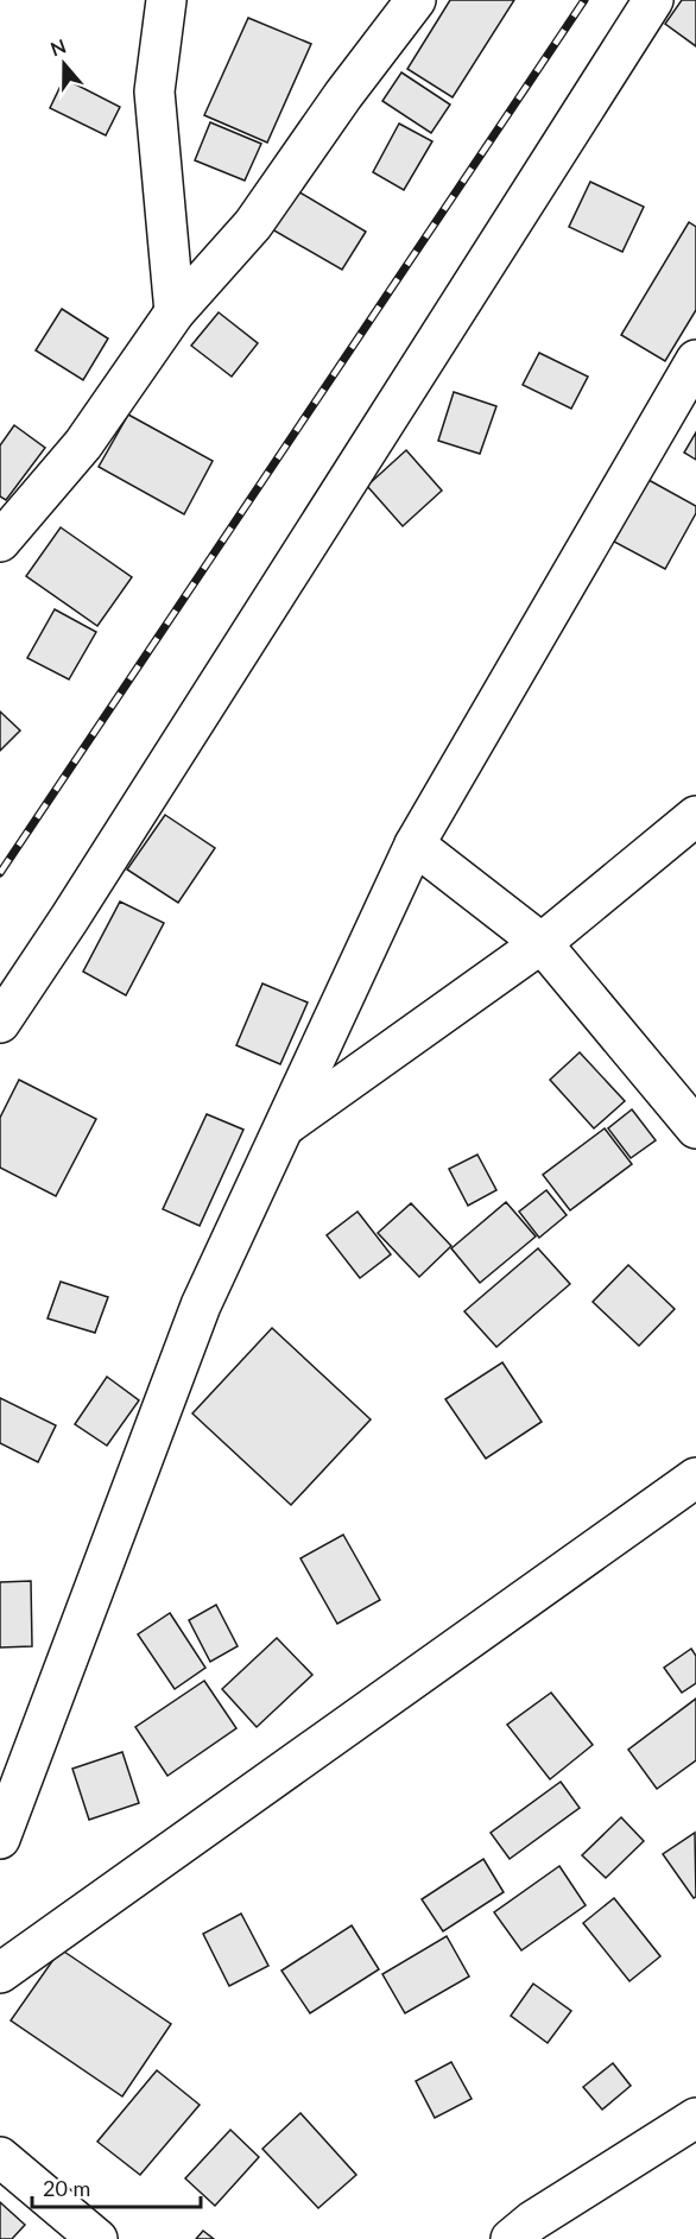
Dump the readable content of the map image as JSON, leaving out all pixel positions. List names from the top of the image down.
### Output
{
  "scale_bar": "20 m",
  "north": "top"
}
